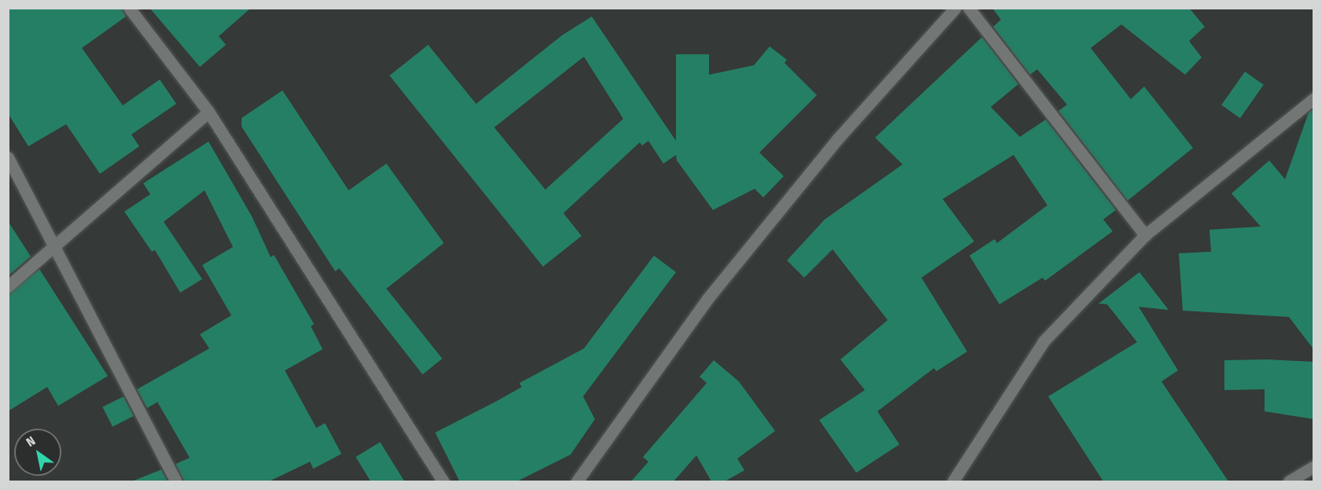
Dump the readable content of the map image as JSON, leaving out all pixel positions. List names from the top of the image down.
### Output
{
  "north": "top left"
}
